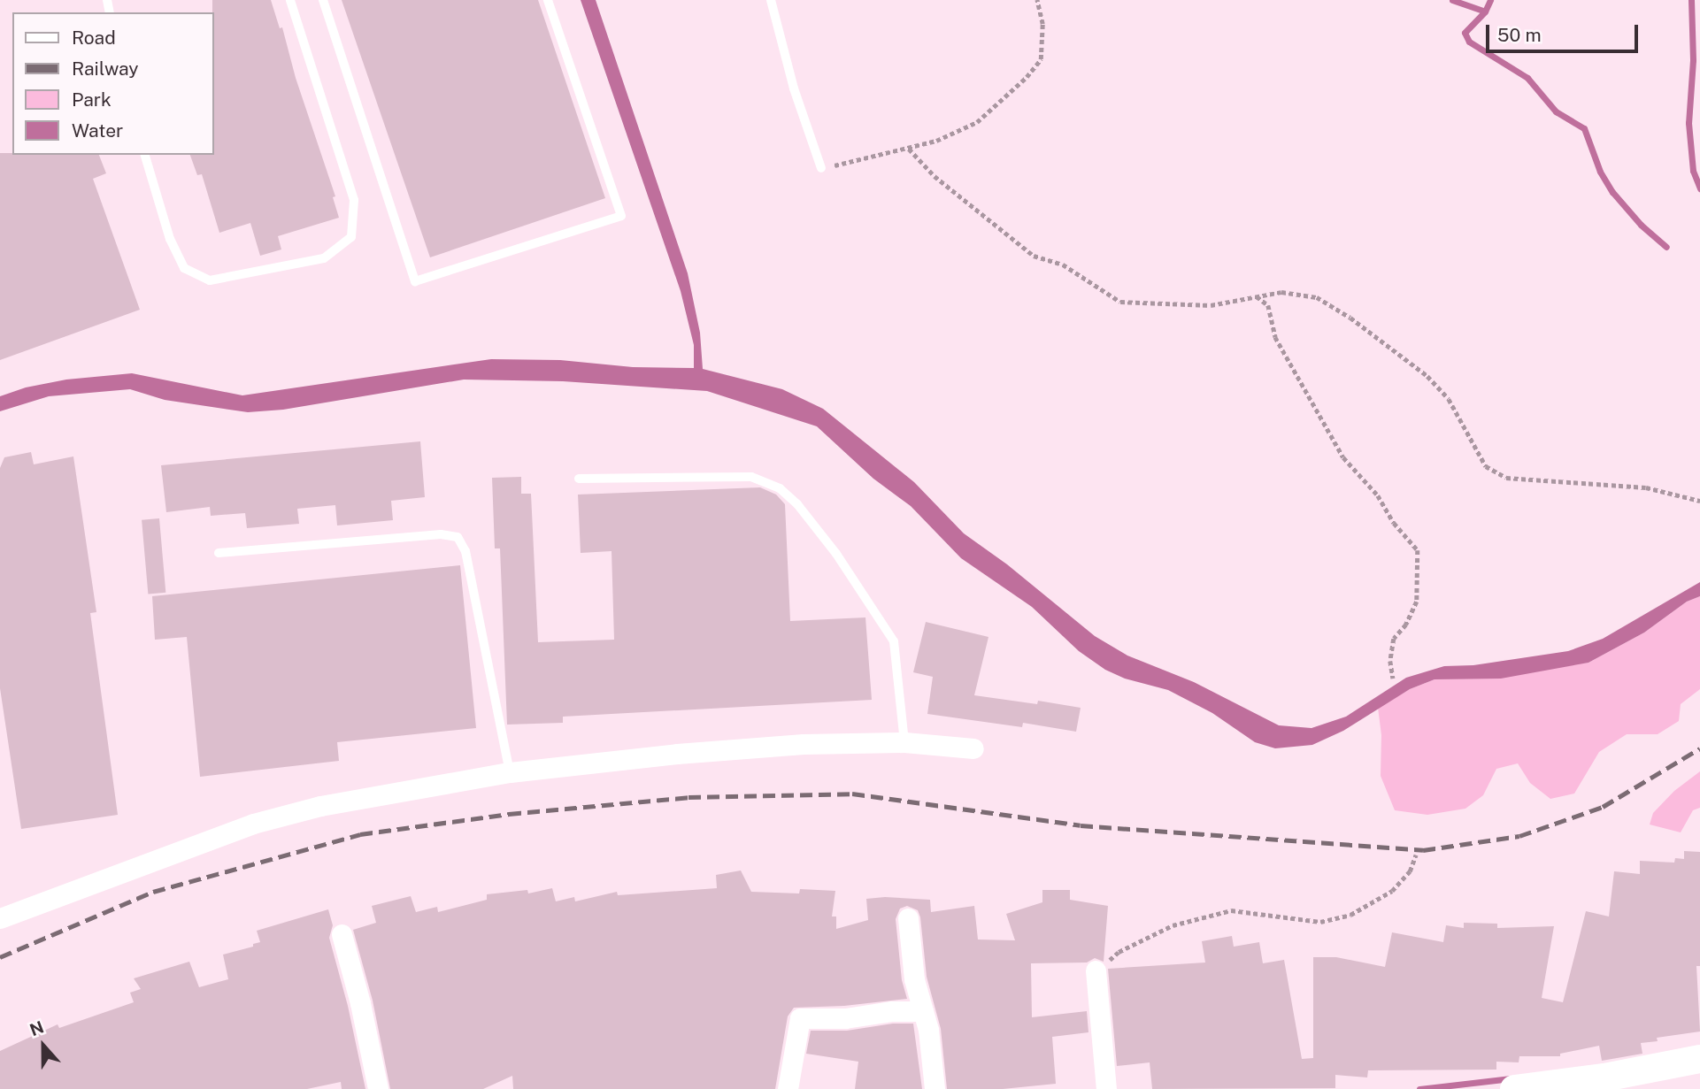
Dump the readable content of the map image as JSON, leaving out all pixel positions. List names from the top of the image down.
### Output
{
  "legend": [
    "Road",
    "Railway",
    "Park",
    "Water"
  ],
  "scale_bar": "50 m",
  "north": "top"
}
